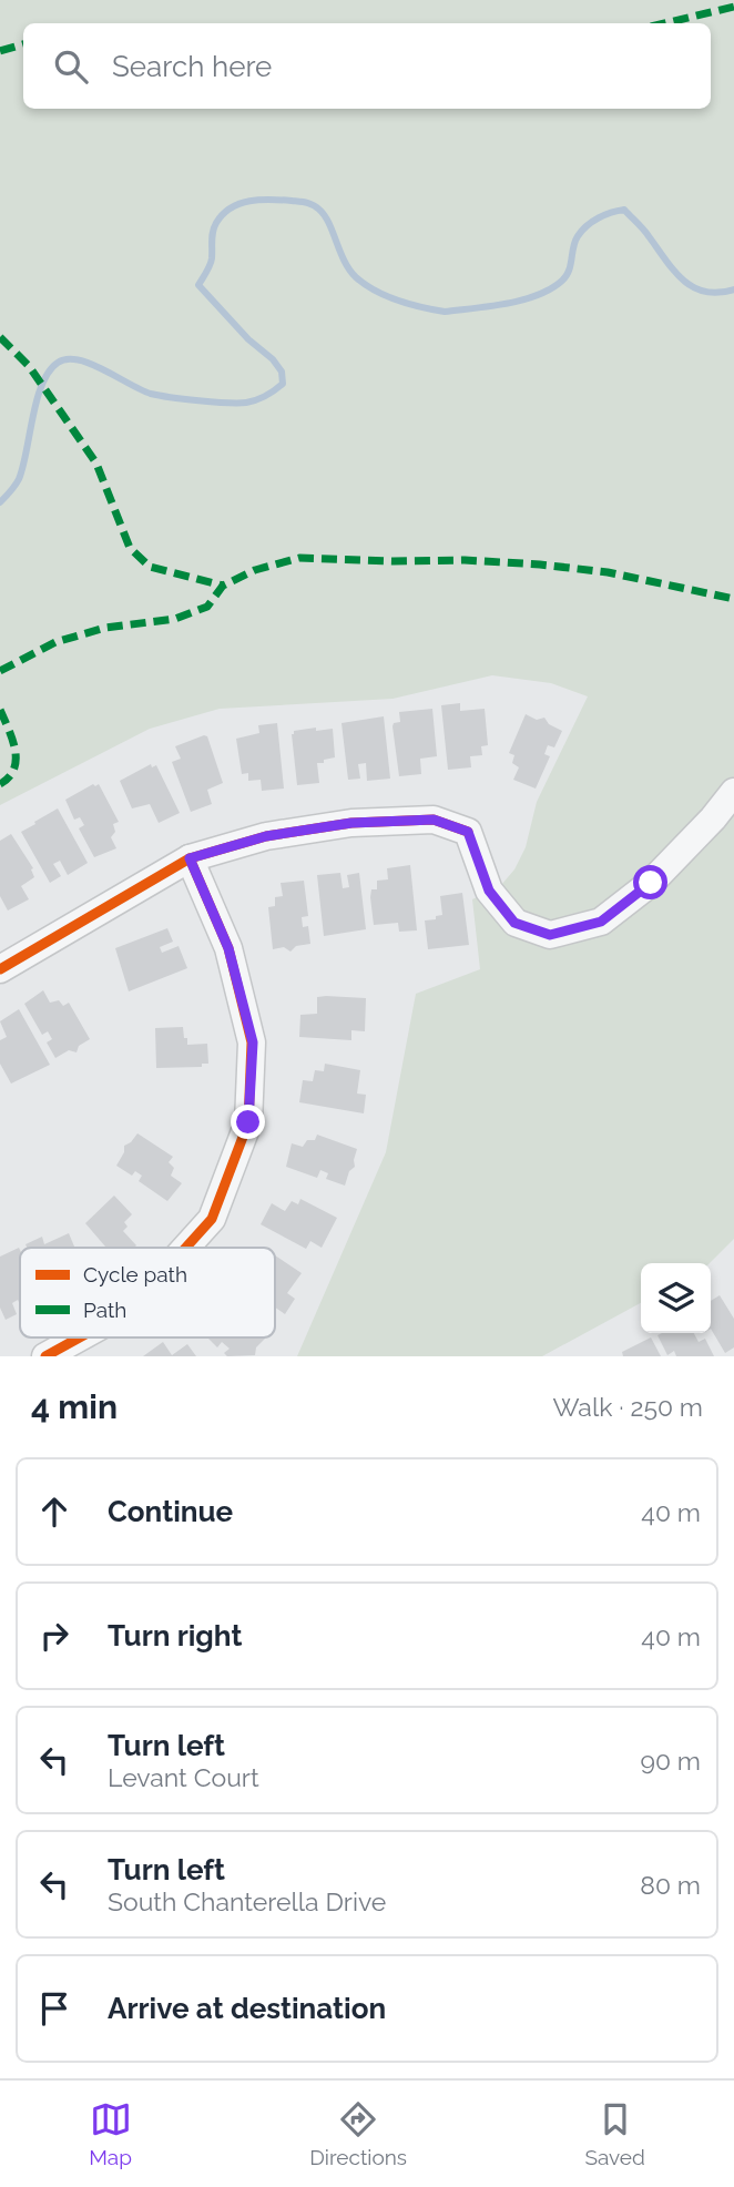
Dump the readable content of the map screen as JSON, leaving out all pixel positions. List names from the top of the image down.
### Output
{
  "legend": ["Cycle path", "Path"],
  "page": {
    "search": "Search here",
    "heading": ["4 min", "Walk · 250 m"],
    "list": [
      ["Continue", "40 m"],
      ["Turn right", "40 m"],
      ["Turn left", "Levant Court", "90 m"],
      ["Turn left", "South Chanterella Drive", "80 m"],
      "Arrive at destination"
    ],
    "nav": ["Map", "Directions", "Saved"]
  }
}
